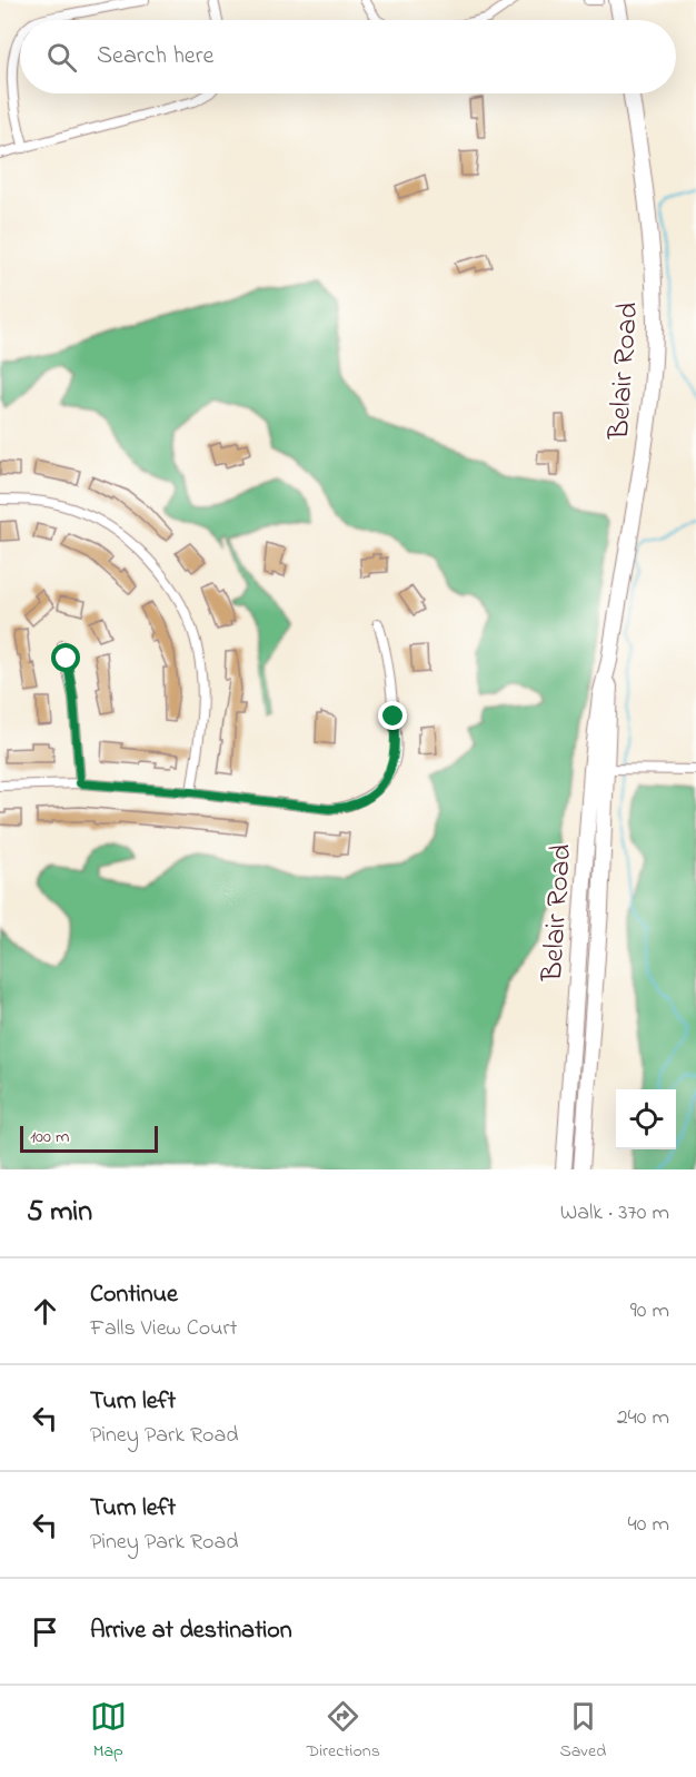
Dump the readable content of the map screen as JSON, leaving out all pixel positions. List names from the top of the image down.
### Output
{
  "streets": {
    "highway": ["Belair Road"]
  },
  "scale_bar": "100 m",
  "page": {
    "search": "Search here",
    "scale": "100 m",
    "heading": ["5 min", "Walk · 370 m"],
    "list": [
      ["Continue", "Falls View Court", "90 m"],
      ["Turn left", "Piney Park Road", "240 m"],
      ["Turn left", "Piney Park Road", "40 m"],
      "Arrive at destination"
    ],
    "nav": ["Map", "Directions", "Saved"]
  }
}
